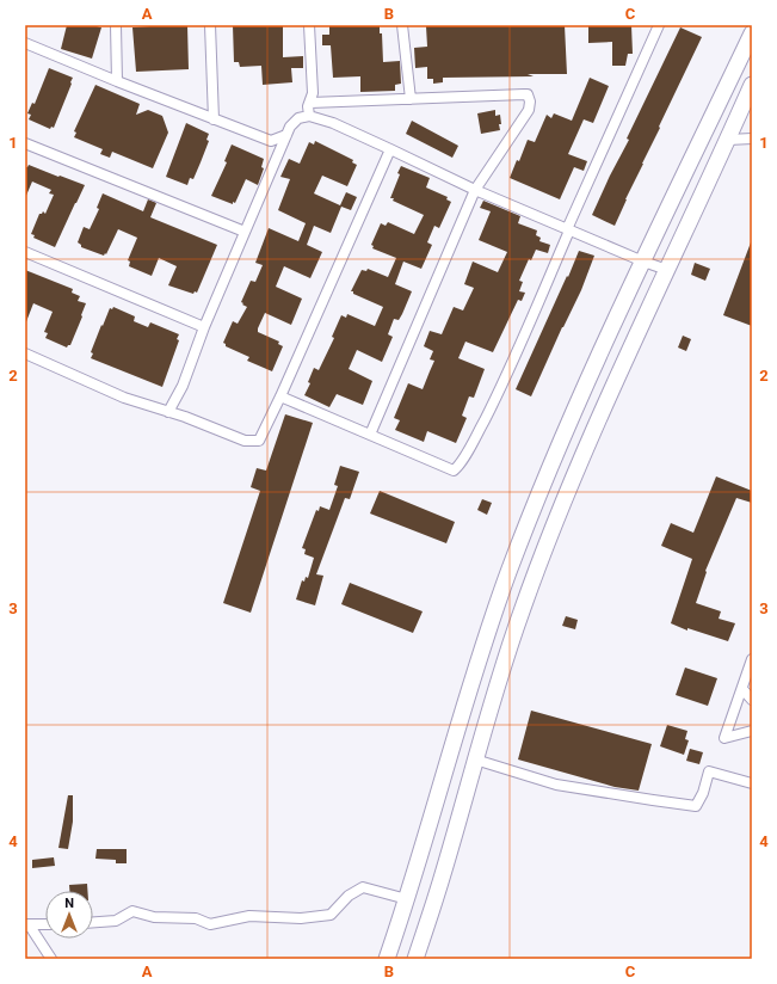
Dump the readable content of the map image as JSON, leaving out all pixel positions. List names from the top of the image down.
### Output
{
  "north": "top",
  "grid": {
    "columns": ["A", "B", "C"],
    "rows": [
      "1",
      "2",
      "3",
      "4"
    ]
  }
}
